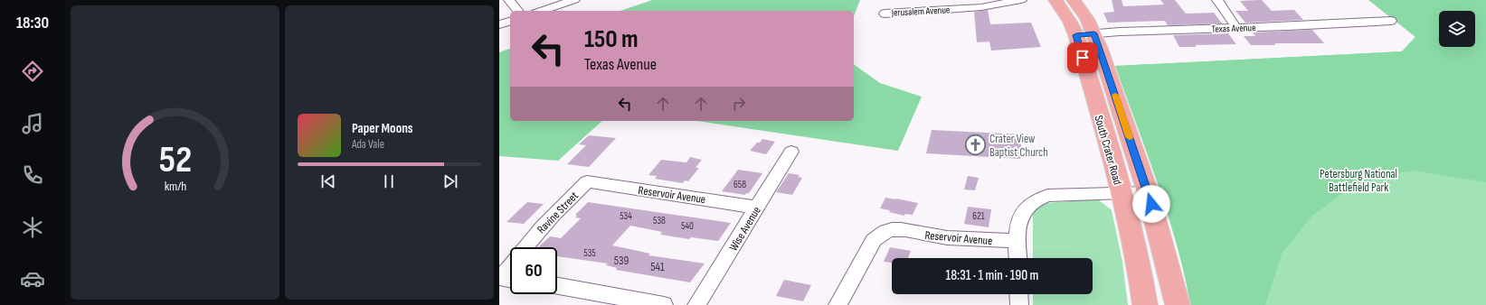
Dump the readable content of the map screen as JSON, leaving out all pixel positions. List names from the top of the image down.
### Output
{
  "streets": {
    "main road": ["South Crater Road"],
    "street": [
      "Jerusalem Avenue",
      "Texas Avenue",
      "Reservoir Avenue",
      "Ravine Street",
      "Wise Avenue"
    ]
  },
  "crossings": [
    ["Texas Avenue", "South Crater Road"],
    ["Reservoir Avenue", "Ravine Street"],
    ["Reservoir Avenue", "Wise Avenue"]
  ],
  "parks": ["Petersburg National Battlefield Park"],
  "places": {
    "church": ["Crater View Baptist Church"]
  },
  "house_numbers": [
    "658",
    "534",
    "621",
    "538",
    "540",
    "535",
    "539",
    "541"
  ],
  "page": {
    "tabs": "18:30",
    "turn": ["150 m", "Texas Avenue"],
    "song": ["Paper Moons", "Ada Vale"],
    "limit": "60",
    "trip": "18:31 · 1 min · 190 m",
    "gauge": ["52", "km/h"]
  }
}
